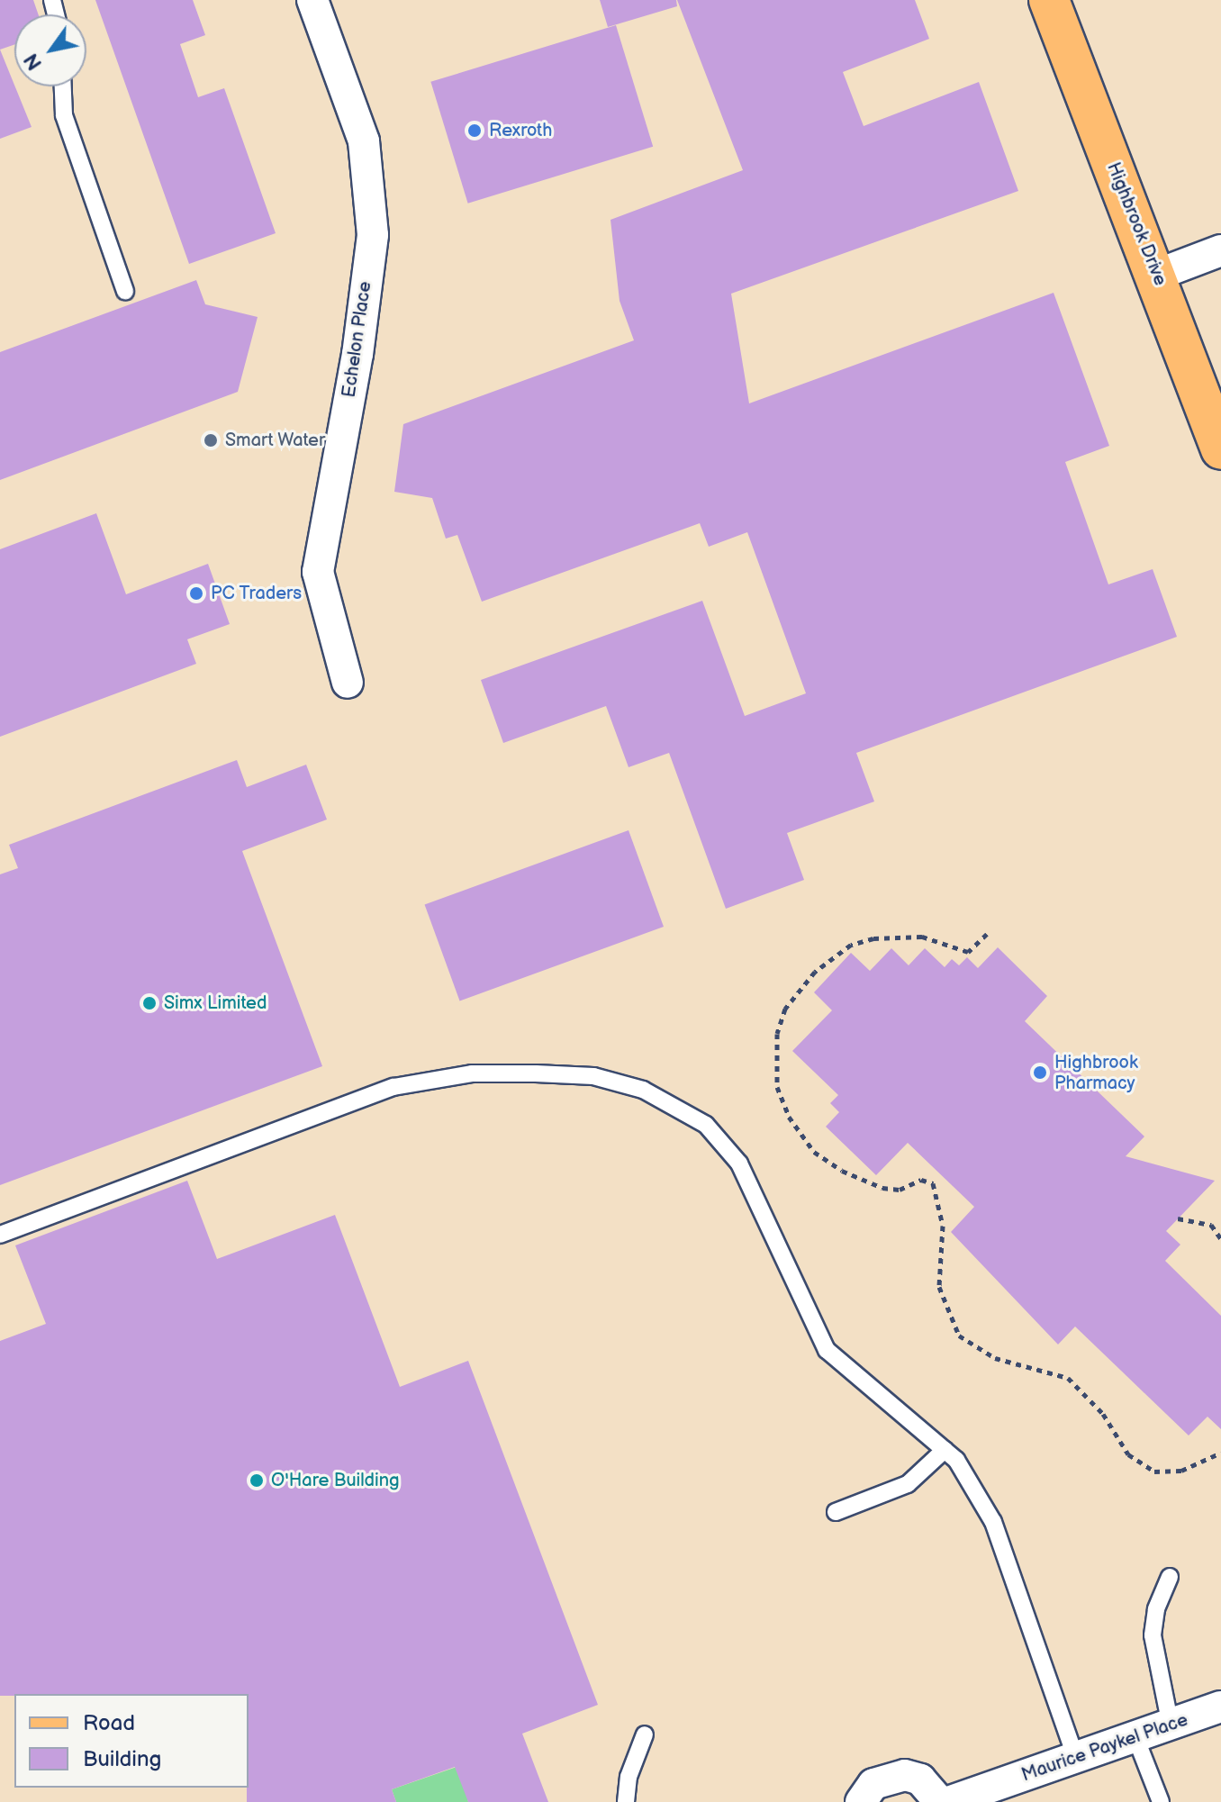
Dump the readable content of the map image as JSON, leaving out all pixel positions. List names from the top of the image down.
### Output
{
  "streets": {
    "main road": ["Highbrook Drive"],
    "street": ["Echelon Place", "Maurice Paykel Place"]
  },
  "places": [
    "Rexroth",
    "Smart Water",
    "PC Traders",
    "Simx Limited",
    "Highbrook Pharmacy",
    "O'Hare Building"
  ],
  "legend": ["Road", "Building"],
  "north": "bottom left"
}
